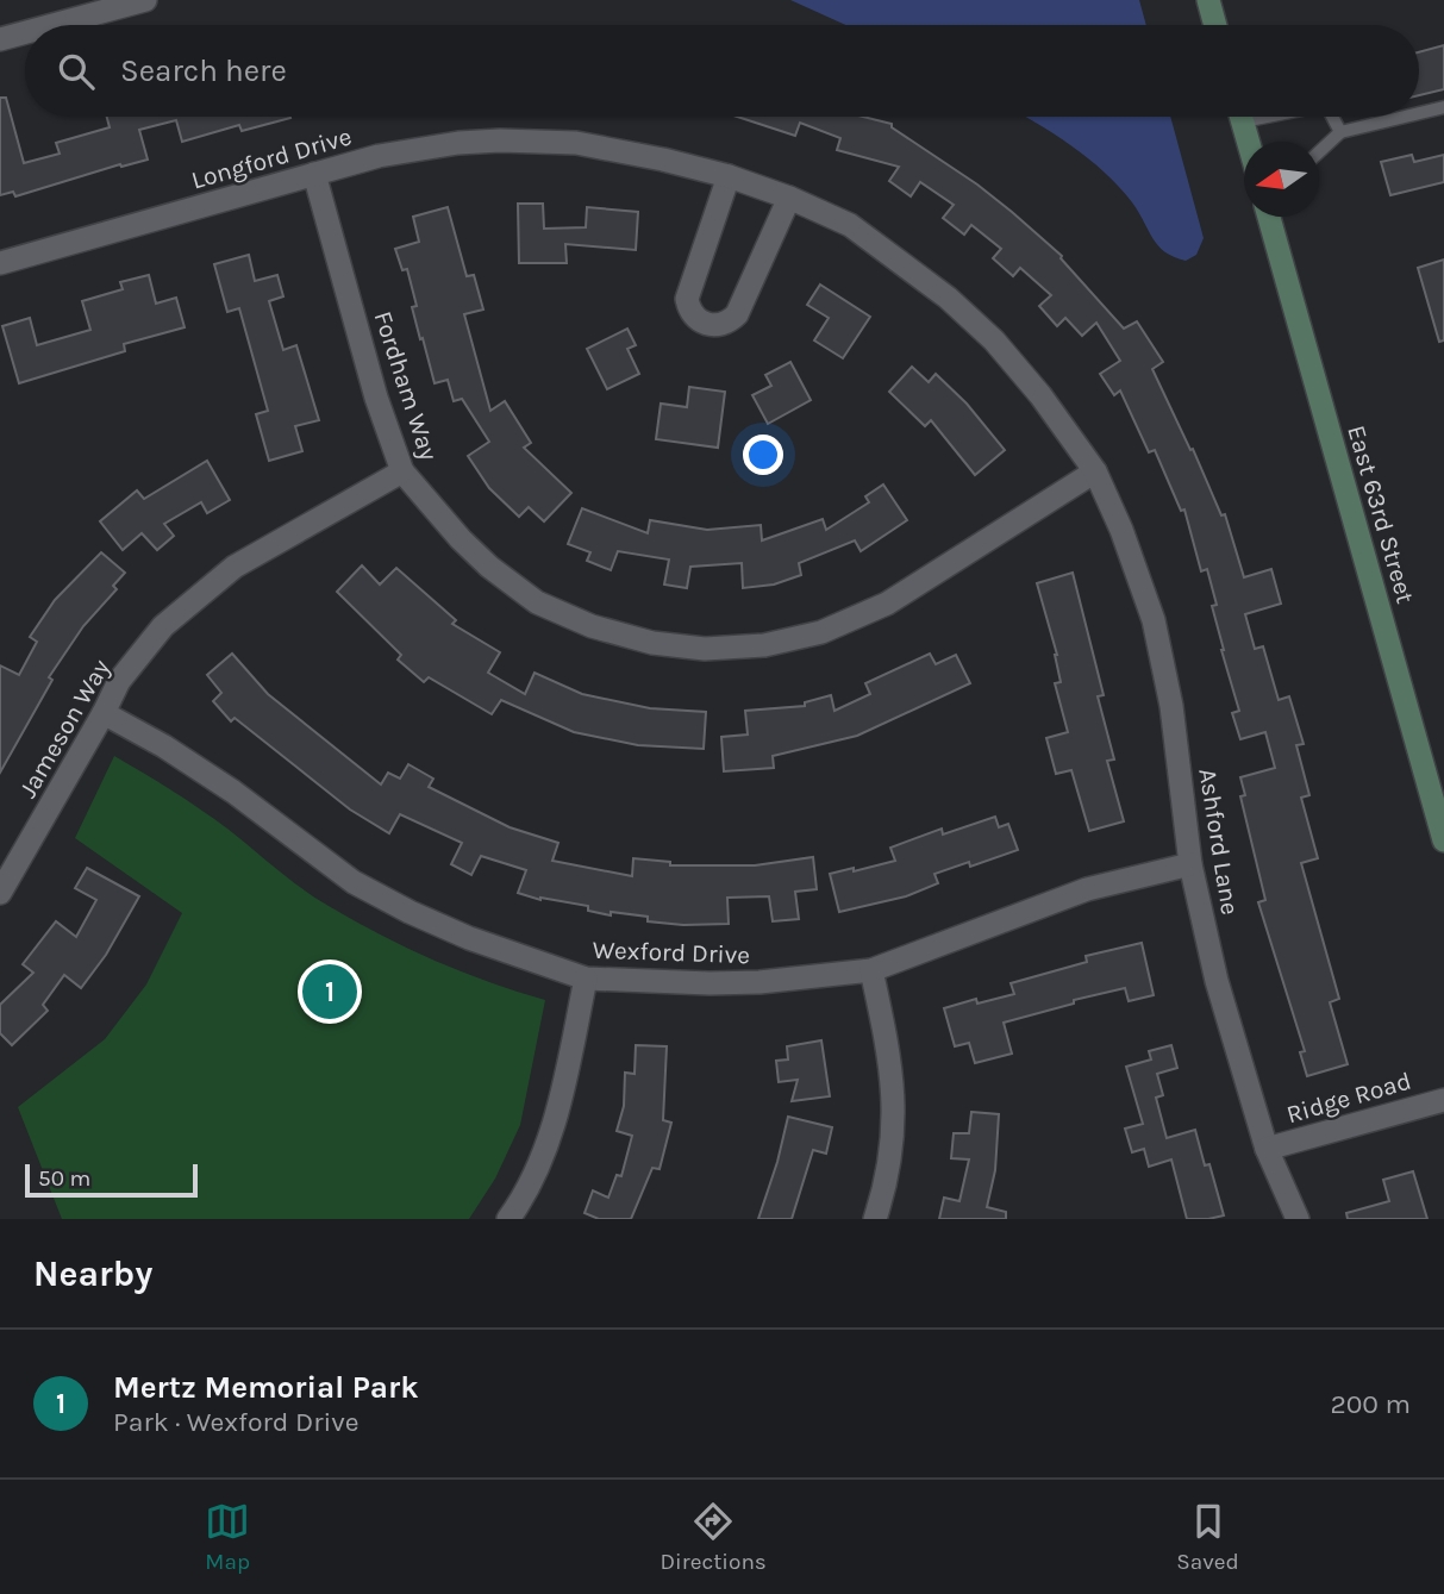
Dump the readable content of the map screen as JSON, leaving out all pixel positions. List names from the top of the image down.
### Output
{
  "streets": {
    "main road": ["East 63rd Street"],
    "street": [
      "Longford Drive",
      "Fordham Way",
      "Jameson Way",
      "Ashford Lane",
      "Wexford Drive",
      "Ridge Road"
    ]
  },
  "crossings": [
    ["Longford Drive", "Fordham Way"],
    ["Longford Drive", "Ashford Lane"],
    ["Fordham Way", "Jameson Way"],
    ["Fordham Way", "Ashford Lane"],
    ["Jameson Way", "Wexford Drive"],
    ["Ashford Lane", "Wexford Drive"],
    ["Ashford Lane", "Ridge Road"]
  ],
  "scale_bar": "50 m",
  "north": "left",
  "page": {
    "search": "Search here",
    "pins": "1",
    "scale": "50 m",
    "heading": "Nearby",
    "list": [
      {
        "mark": "1",
        "name": "Mertz Memorial Park",
        "note": "Park · Wexford Drive",
        "value": "200 m"
      }
    ],
    "nav": ["Map", "Directions", "Saved"]
  }
}
